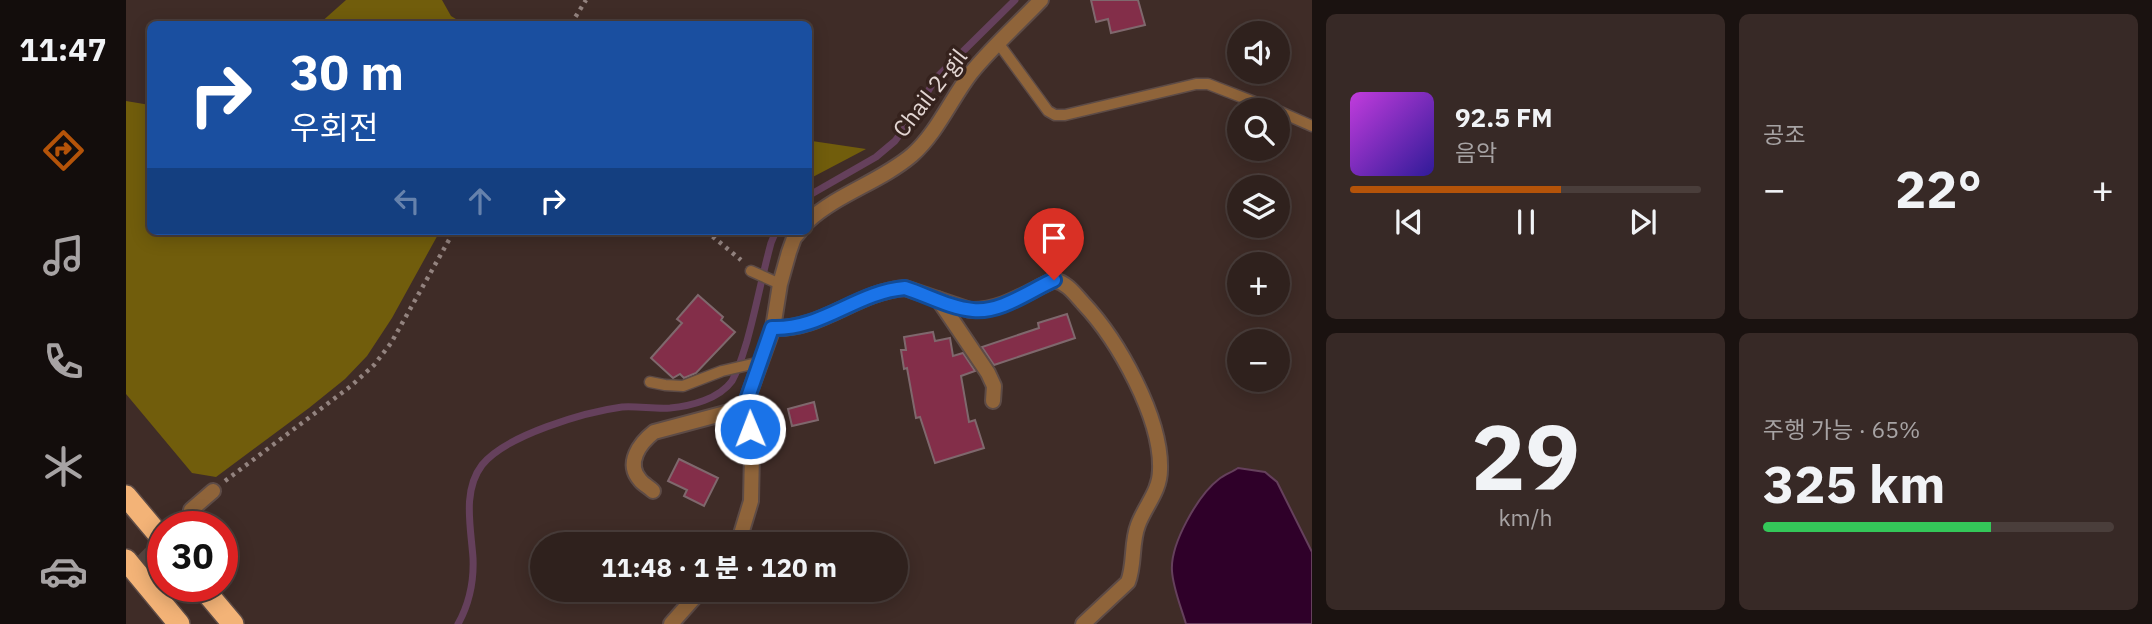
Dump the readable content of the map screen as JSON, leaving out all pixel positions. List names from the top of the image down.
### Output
{
  "streets": {
    "street": ["Chail 2-gil"]
  },
  "page": {
    "tabs": "11:47",
    "tile": [
      "공조",
      ["29", "km/h"],
      ["주행 가능 · 65%", "325 km"]
    ],
    "map_buttons": ["+", "−"],
    "turn": ["30 m", "우회전"],
    "song": ["92.5 FM", "음악"],
    "heat": ["−", "22°", "+"],
    "limit": "30",
    "trip": "11:48 · 1 분 · 120 m"
  }
}
